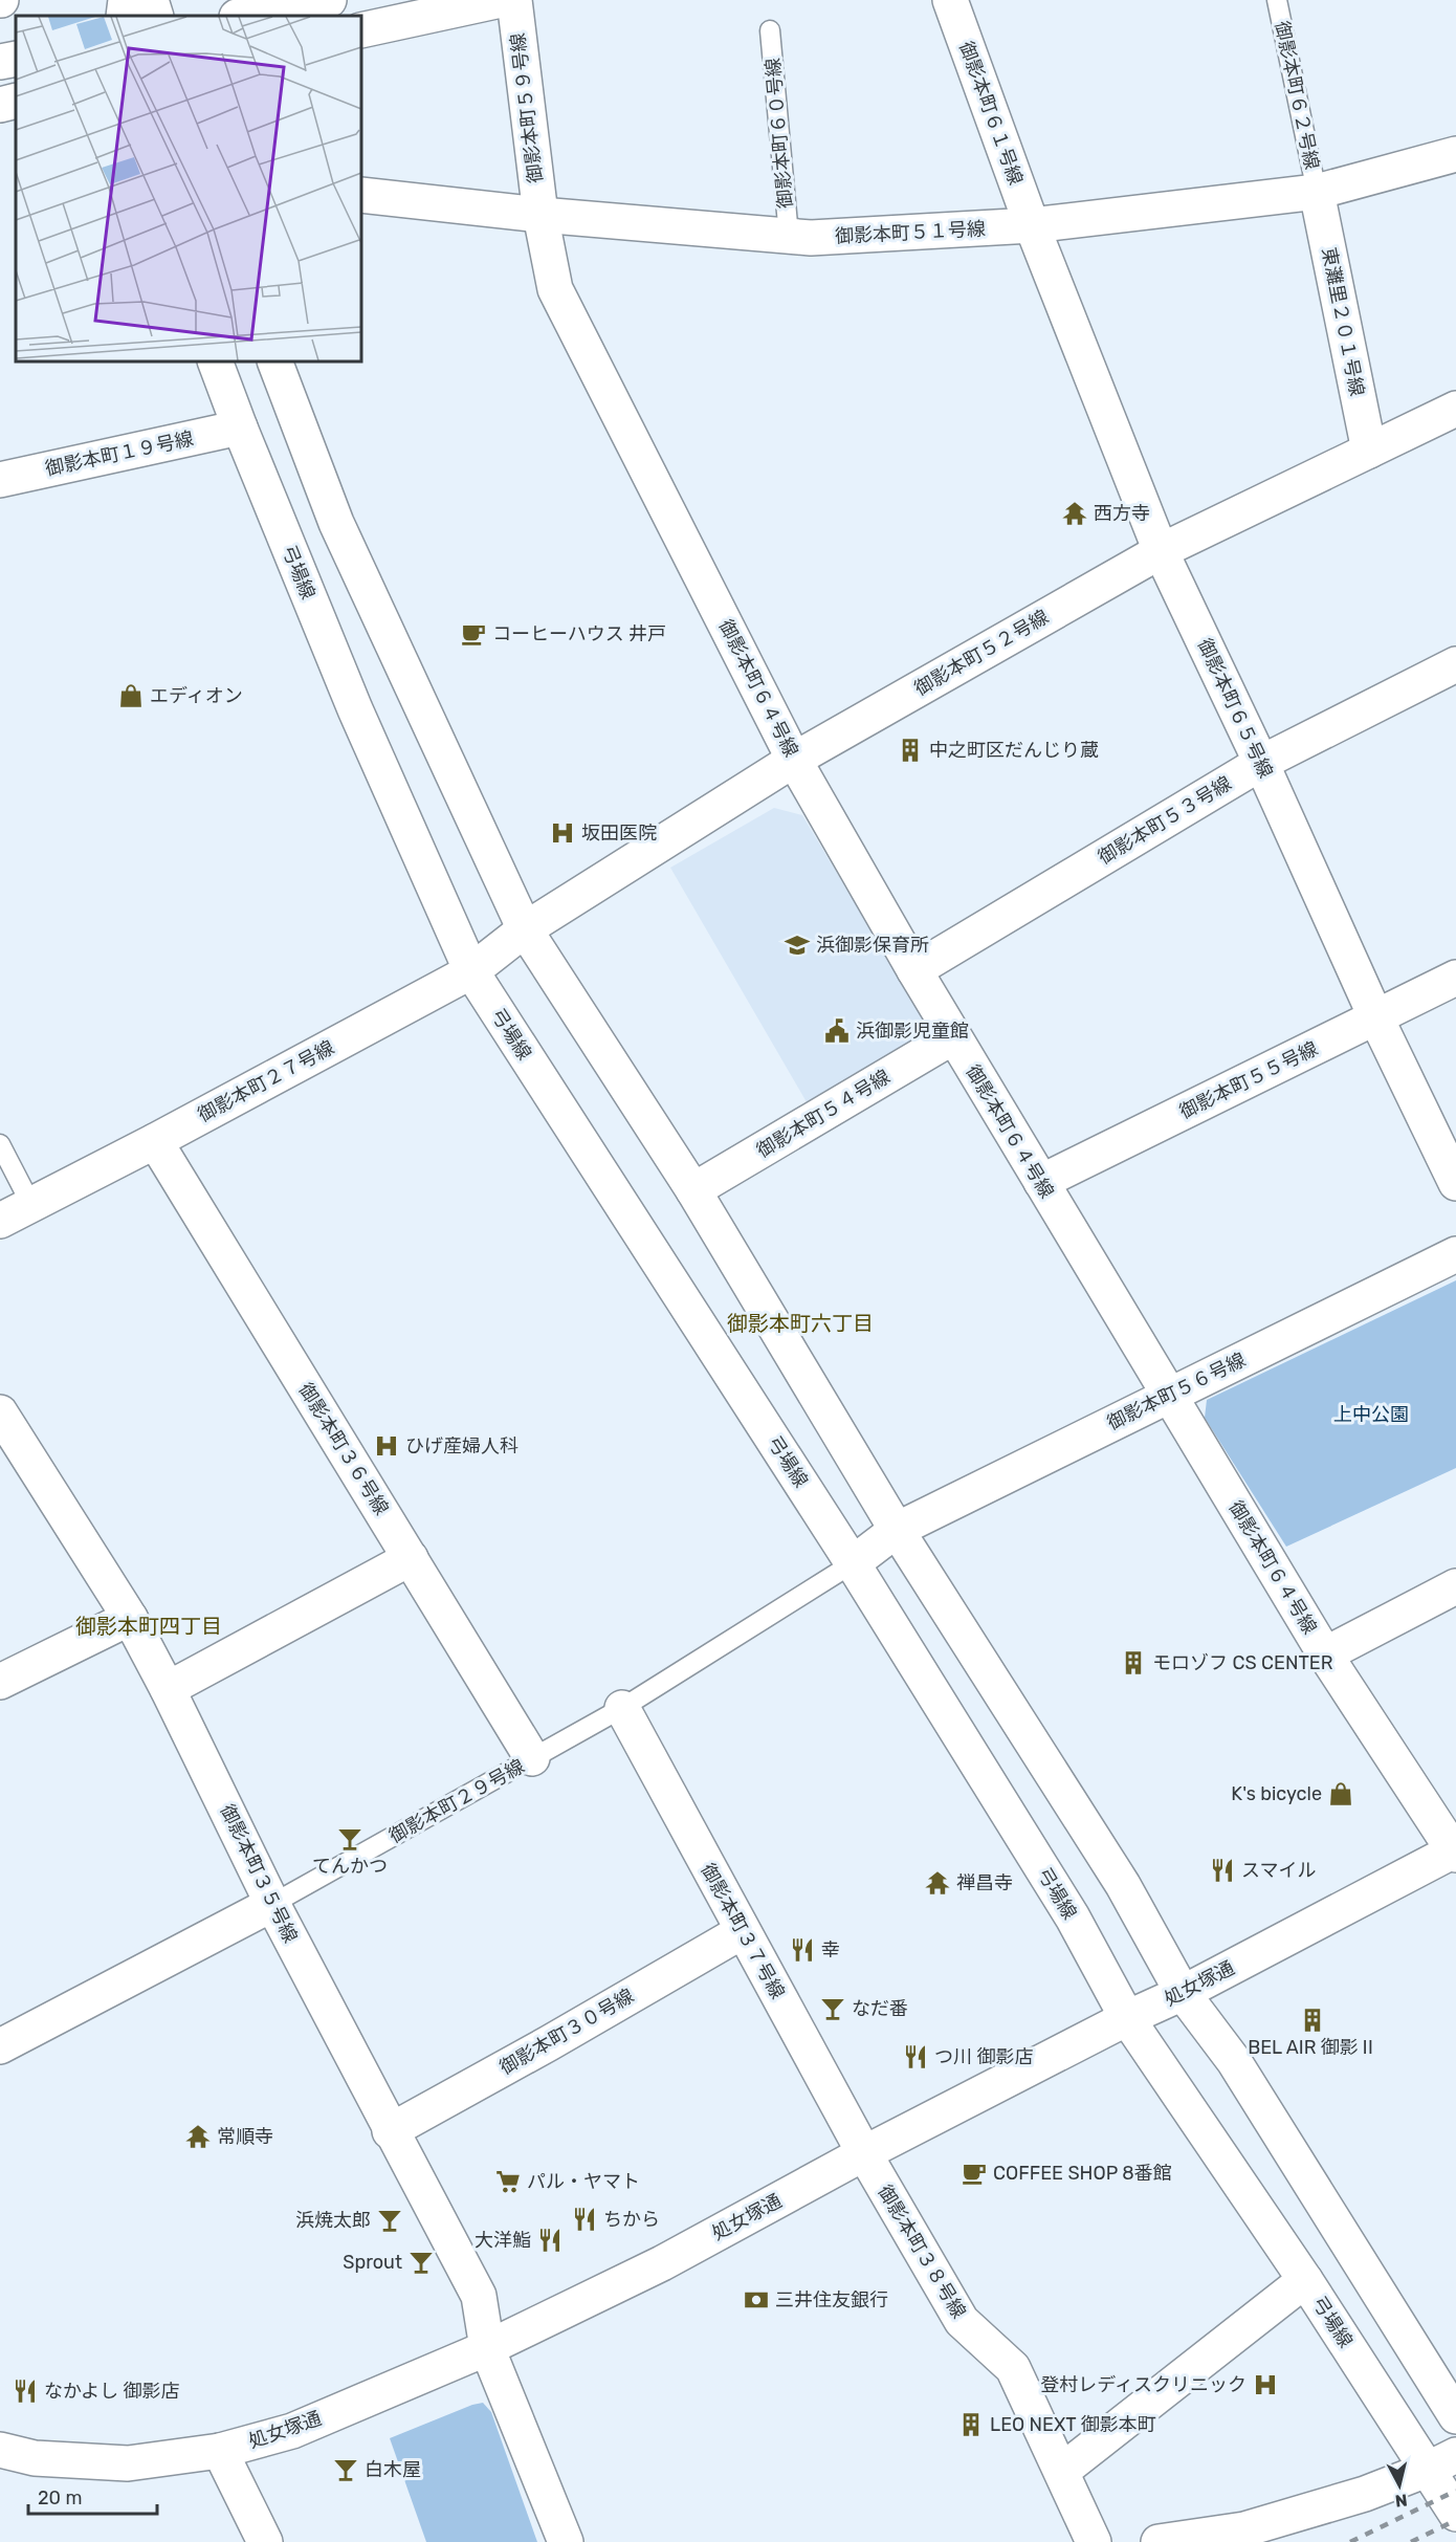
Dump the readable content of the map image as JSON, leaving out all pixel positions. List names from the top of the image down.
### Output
{
  "streets": {
    "main road": [
      "御影本町５９号線",
      "御影本町６１号線",
      "御影本町５１号線",
      "東灘里２０１号線",
      "御影本町１９号線",
      "弓場線",
      "御影本町５２号線",
      "御影本町６４号線",
      "御影本町６５号線",
      "御影本町５３号線",
      "御影本町５５号線",
      "御影本町２７号線",
      "御影本町５４号線",
      "御影本町５６号線",
      "御影本町３６号線",
      "御影本町２９号線",
      "御影本町３５号線",
      "御影本町３７号線",
      "処女塚通",
      "御影本町３０号線",
      "御影本町３８号線"
    ],
    "lane": ["御影本町６２号線", "御影本町６０号線"]
  },
  "crossings": [
    ["御影本町６２号線", "御影本町５１号線"],
    ["御影本町６２号線", "東灘里２０１号線"],
    ["御影本町５９号線", "御影本町５１号線"],
    ["御影本町５９号線", "御影本町６４号線"],
    ["御影本町６１号線", "御影本町５１号線"],
    ["御影本町６１号線", "御影本町６５号線"],
    ["御影本町６０号線", "御影本町５１号線"],
    ["御影本町５１号線", "東灘里２０１号線"],
    ["御影本町５１号線", "御影本町６４号線"],
    ["御影本町５１号線", "御影本町６５号線"],
    ["東灘里２０１号線", "御影本町５２号線"],
    ["御影本町１９号線", "弓場線"],
    ["弓場線", "御影本町２７号線"],
    ["弓場線", "御影本町２９号線"],
    ["弓場線", "処女塚通"],
    ["御影本町５２号線", "御影本町６４号線"],
    ["御影本町５２号線", "御影本町６５号線"],
    ["御影本町５２号線", "御影本町２７号線"],
    ["御影本町６４号線", "御影本町５３号線"],
    ["御影本町６４号線", "御影本町５５号線"],
    ["御影本町６４号線", "御影本町５４号線"],
    ["御影本町６４号線", "御影本町５６号線"],
    ["御影本町６４号線", "処女塚通"],
    ["御影本町６５号線", "御影本町５３号線"],
    ["御影本町６５号線", "御影本町５５号線"],
    ["御影本町２７号線", "御影本町３６号線"],
    ["御影本町５６号線", "御影本町２９号線"],
    ["御影本町３６号線", "御影本町２９号線"],
    ["御影本町２９号線", "御影本町３５号線"],
    ["御影本町２９号線", "御影本町３７号線"],
    ["御影本町３５号線", "処女塚通"],
    ["御影本町３５号線", "御影本町３０号線"],
    ["御影本町３７号線", "処女塚通"],
    ["御影本町３７号線", "御影本町３０号線"],
    ["御影本町３７号線", "御影本町３８号線"],
    ["処女塚通", "御影本町３８号線"]
  ],
  "districts": ["御影本町六丁目", "御影本町四丁目"],
  "parks": ["上中公園"],
  "places": {
    "temple": ["西方寺", "禅昌寺", "常順寺"],
    "cafe": ["コーヒーハウス 井戸", "COFFEE SHOP 8番館"],
    "shop": ["エディオン", "K's bicycle"],
    "building": [
      "中之町区だんじり蔵",
      "モロゾフ CS CENTER",
      "BEL AIR 御影Ⅱ",
      "LEO NEXT 御影本町"
    ],
    "hospital": ["坂田医院", "ひげ産婦人科", "登村レディスクリニック"],
    "school or university": ["浜御影保育所"],
    "public building": ["浜御影児童館"],
    "bar": [
      "てんかつ",
      "なだ番",
      "浜焼太郎",
      "Sprout",
      "白木屋"
    ],
    "restaurant": [
      "スマイル",
      "幸",
      "つ川 御影店",
      "ちから",
      "大洋鮨",
      "なかよし 御影店"
    ],
    "supermarket": ["パル・ヤマト"],
    "bank": ["三井住友銀行"]
  },
  "scale_bar": "20 m",
  "north": "bottom"
}
